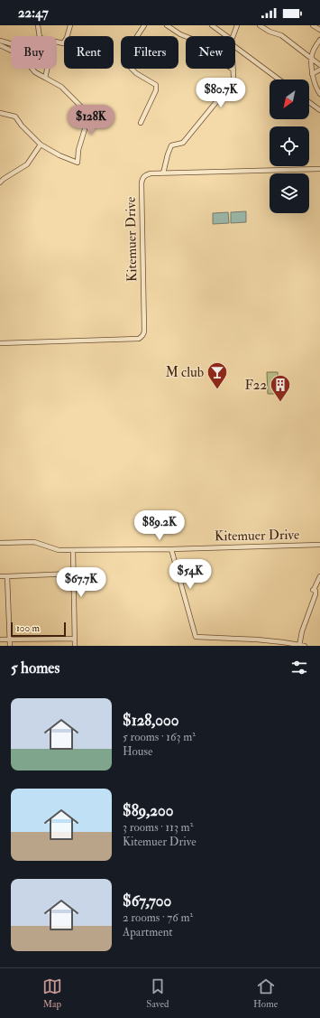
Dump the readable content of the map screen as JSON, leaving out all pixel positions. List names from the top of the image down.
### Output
{
  "streets": {
    "street": ["Kitemuer Drive"]
  },
  "places": {
    "bar": ["M club"],
    "building": ["F22"]
  },
  "scale_bar": "100 m",
  "north": "bottom left",
  "page": {
    "status": "22:47",
    "chip": [
      "Buy",
      "Rent",
      "Filters",
      "New"
    ],
    "price": [
      "$80.7K",
      "$128K",
      "$89.2K",
      "$54K",
      "$67.7K"
    ],
    "scale": "100 m",
    "heading": "5 homes",
    "list": [
      {
        "name": "$128,000",
        "note": "5 rooms · 163 m² · House"
      },
      {
        "name": "$89,200",
        "note": "3 rooms · 113 m² · Kitemuer Drive"
      },
      {
        "name": "$67,700",
        "note": "2 rooms · 76 m² · Apartment"
      }
    ],
    "tabs": ["Map", "Saved", "Home"]
  }
}
